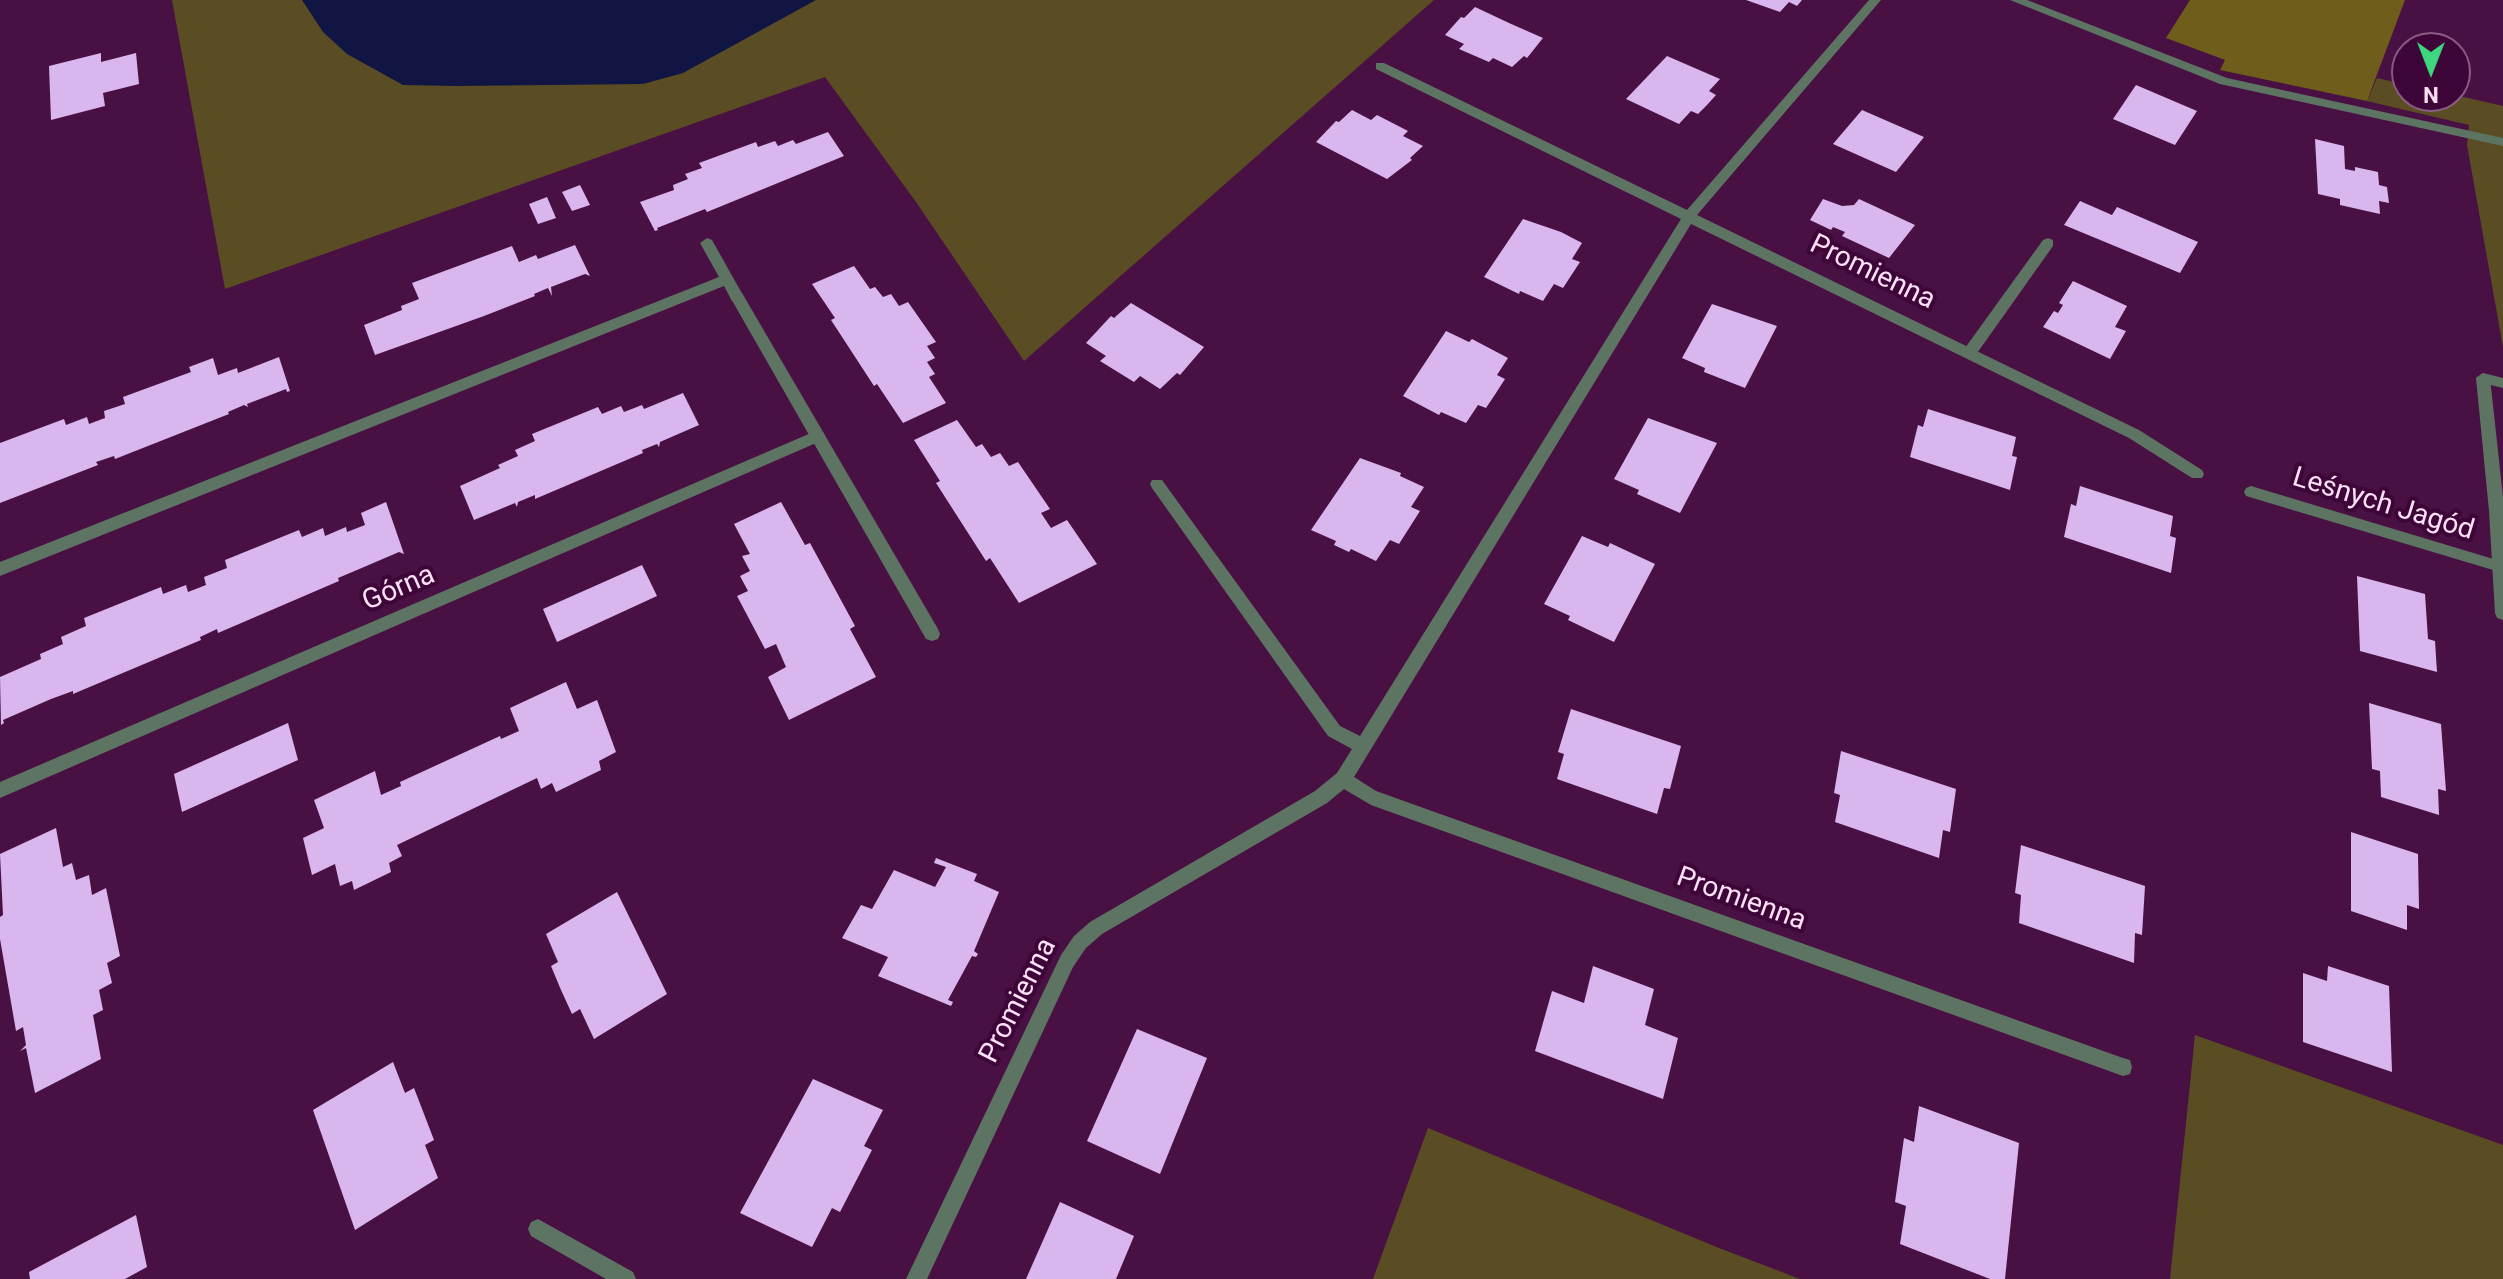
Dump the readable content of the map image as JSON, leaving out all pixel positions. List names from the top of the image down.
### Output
{
  "streets": {
    "street": ["Promienna", "Leśnych Jagód", "Górna"]
  },
  "north": "bottom"
}
